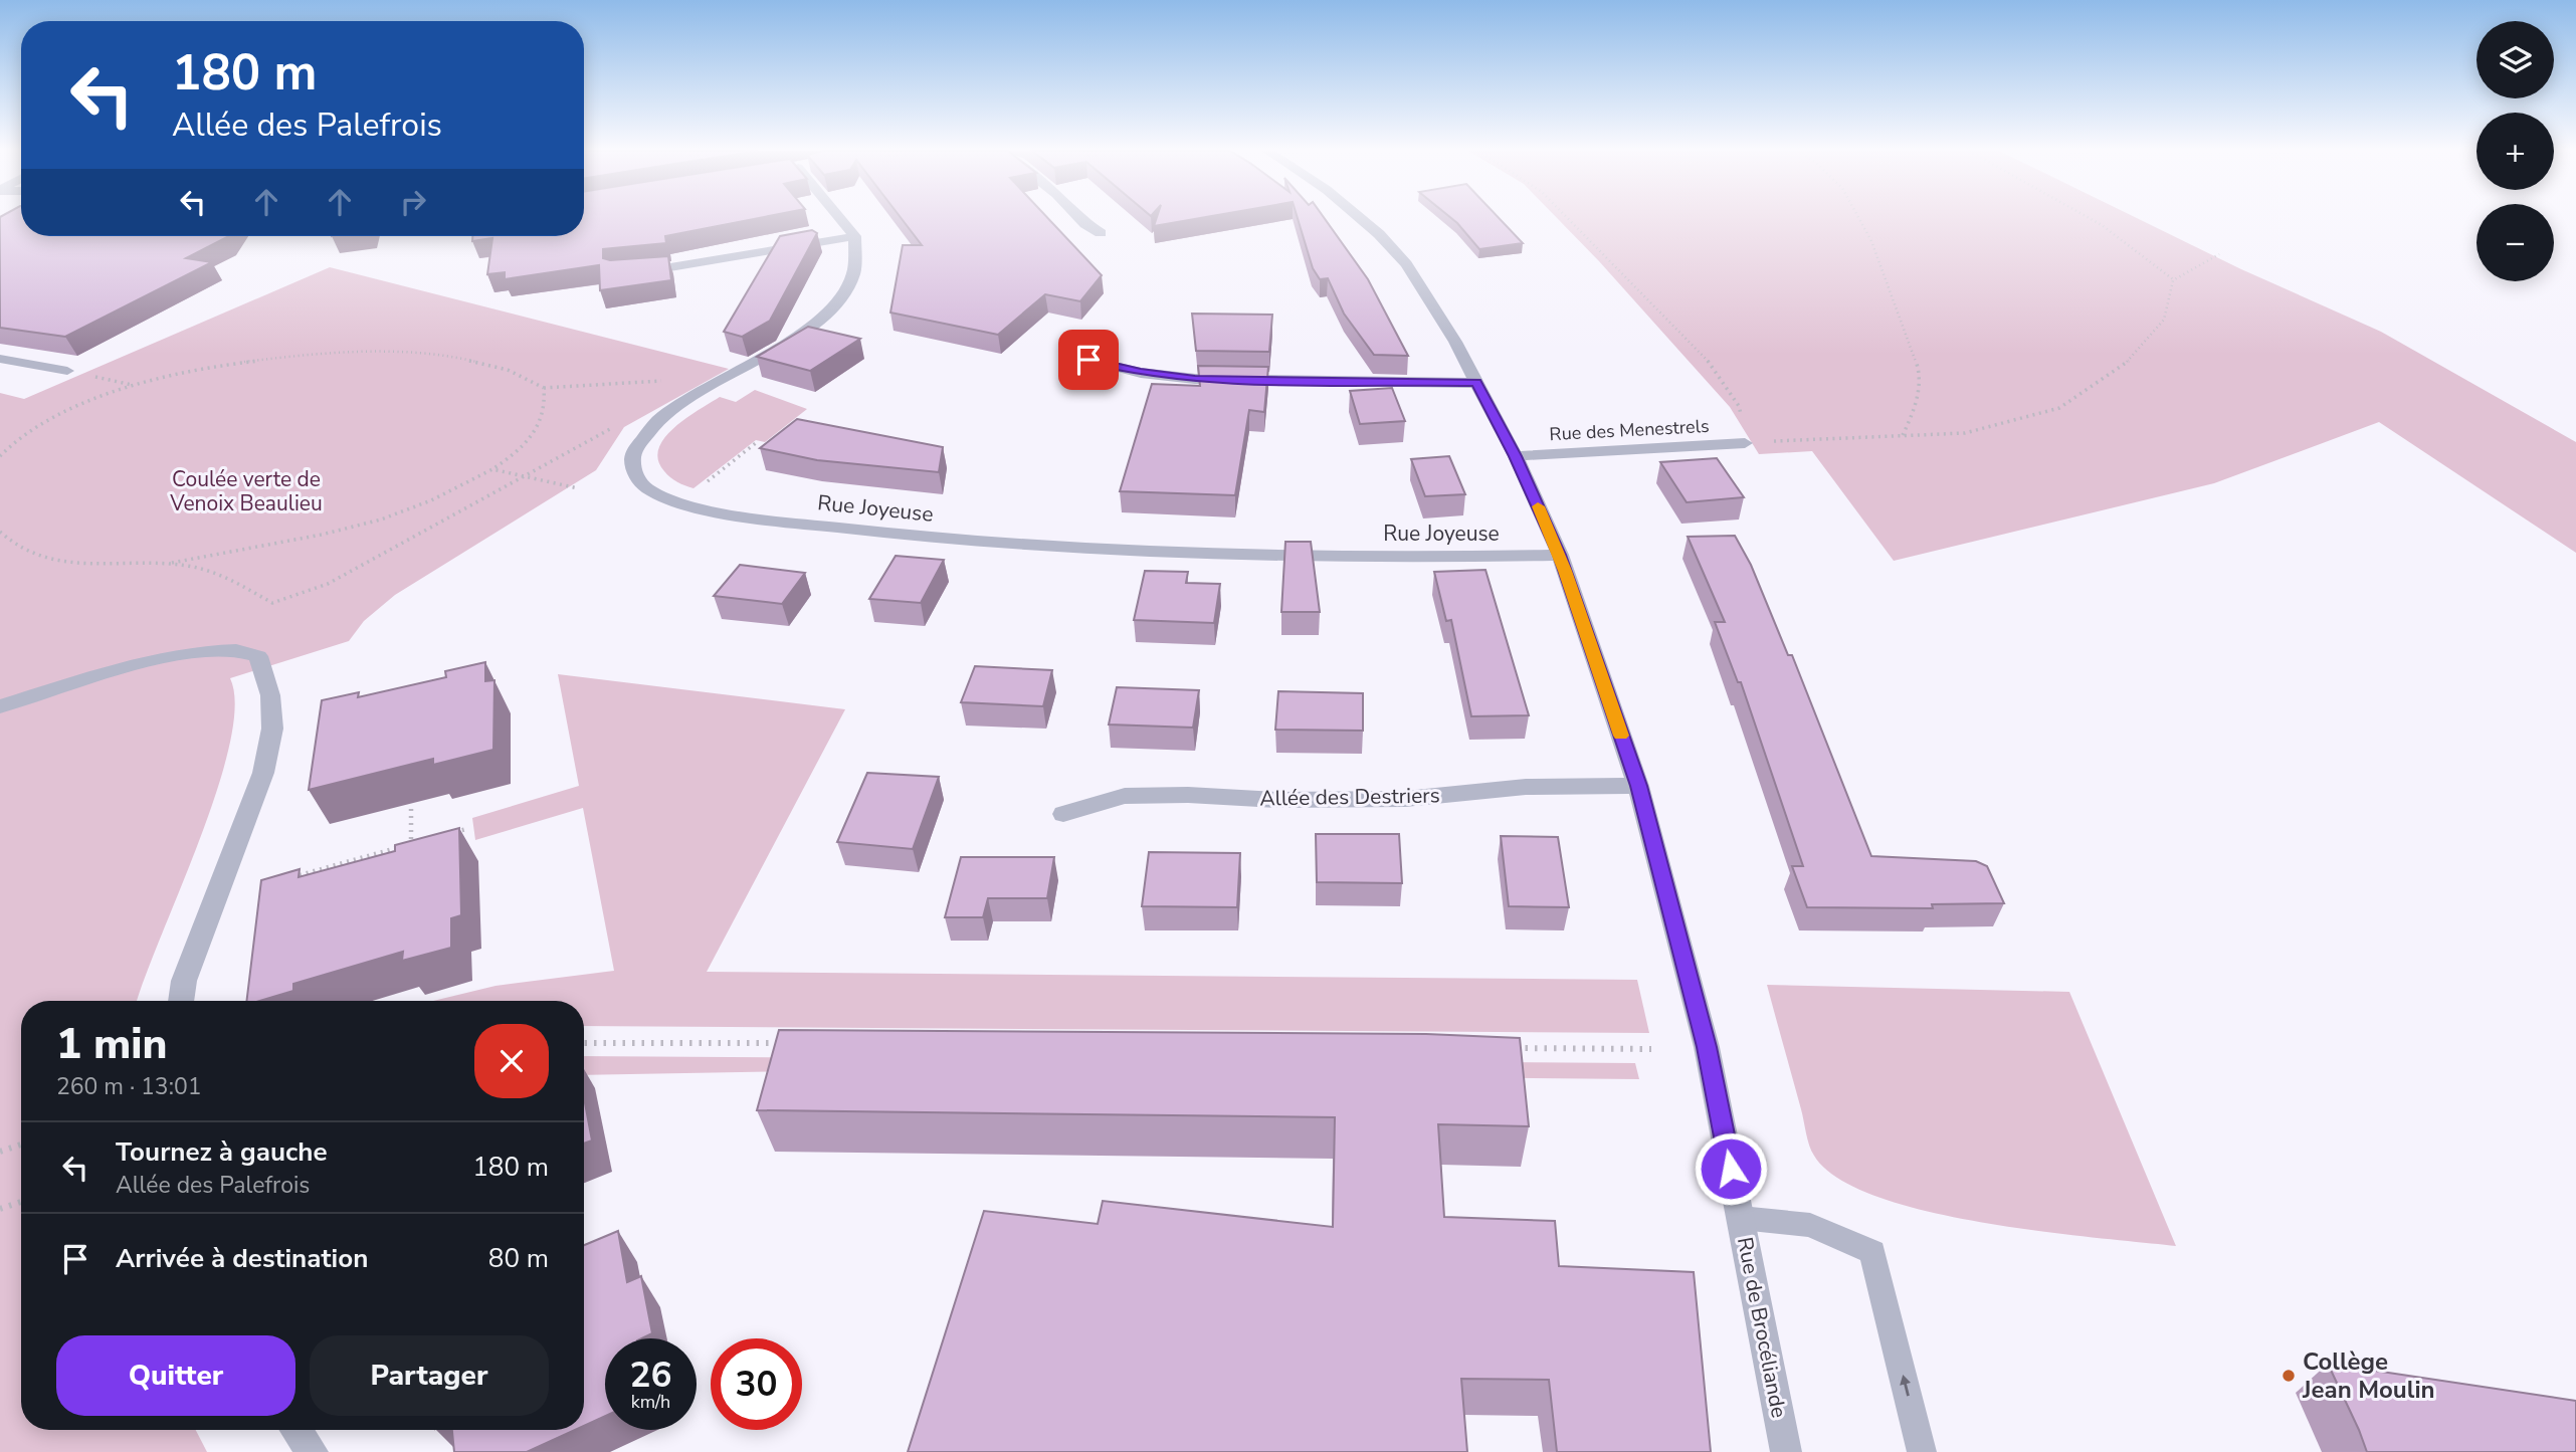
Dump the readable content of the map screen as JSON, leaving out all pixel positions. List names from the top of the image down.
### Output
{
  "streets": {
    "street": [
      "Rue des Menestrels",
      "Rue Joyeuse",
      "Allée des Destriers",
      "Rue de Brocéliande"
    ]
  },
  "crossings": [
    ["Rue des Menestrels", "Rue de Brocéliande"],
    ["Rue Joyeuse", "Rue de Brocéliande"],
    ["Allée des Destriers", "Rue de Brocéliande"]
  ],
  "parks": ["Coulée verte de Venoix Beaulieu"],
  "places": ["Collège Jean Moulin"],
  "page": {
    "map_buttons": ["+", "−"],
    "turn": ["180 m", "Allée des Palefrois"],
    "heading": ["1 min", "260 m · 13:01"],
    "list": [
      {
        "name": "Tournez à gauche",
        "note": "Allée des Palefrois",
        "value": "180 m"
      },
      {
        "name": "Arrivée à destination",
        "value": "80 m"
      }
    ],
    "buttons": ["Quitter", "Partager"],
    "speed": "26 km/h",
    "limit": "30"
  }
}
